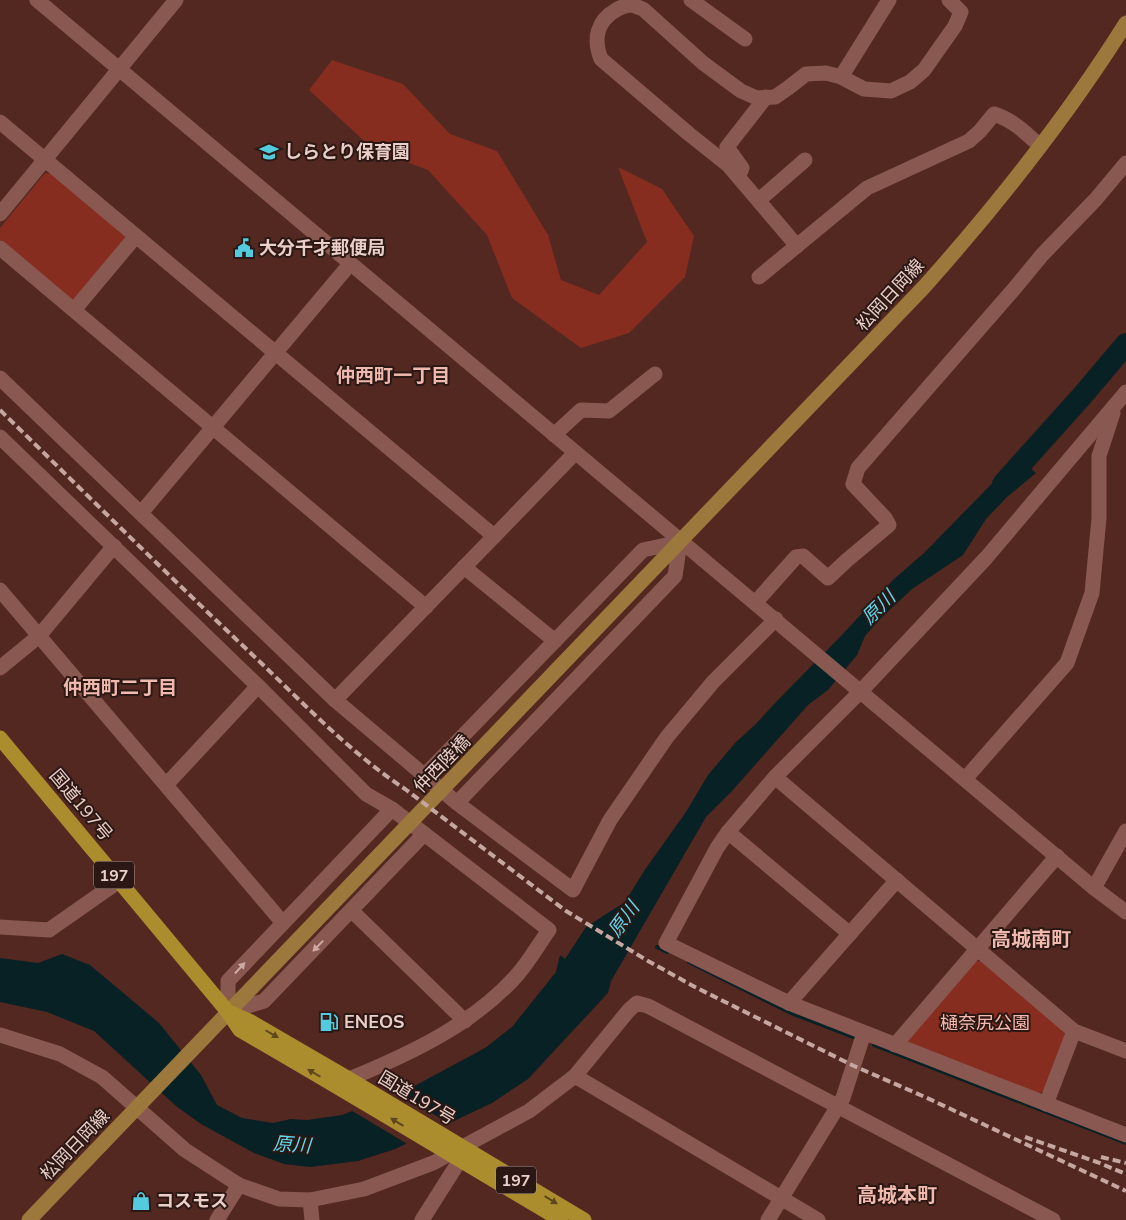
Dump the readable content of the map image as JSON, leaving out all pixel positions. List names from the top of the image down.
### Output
{
  "streets": {
    "highway": ["国道197号", "197"],
    "main road": ["松岡日岡線", "仲西陸橋"]
  },
  "crossings": [
    ["松岡日岡線", "仲西陸橋"],
    ["松岡日岡線", "国道197号"],
    ["仲西陸橋", "国道197号"]
  ],
  "districts": [
    "仲西町一丁目",
    "仲西町二丁目",
    "高城南町",
    "高城本町"
  ],
  "water": ["原川"],
  "parks": ["樋奈尻公園"],
  "places": {
    "school or university": ["しらとり保育園"],
    "public building": ["大分千才郵便局"],
    "fuel station": ["ENEOS"],
    "shop": ["コスモス"]
  }
}
